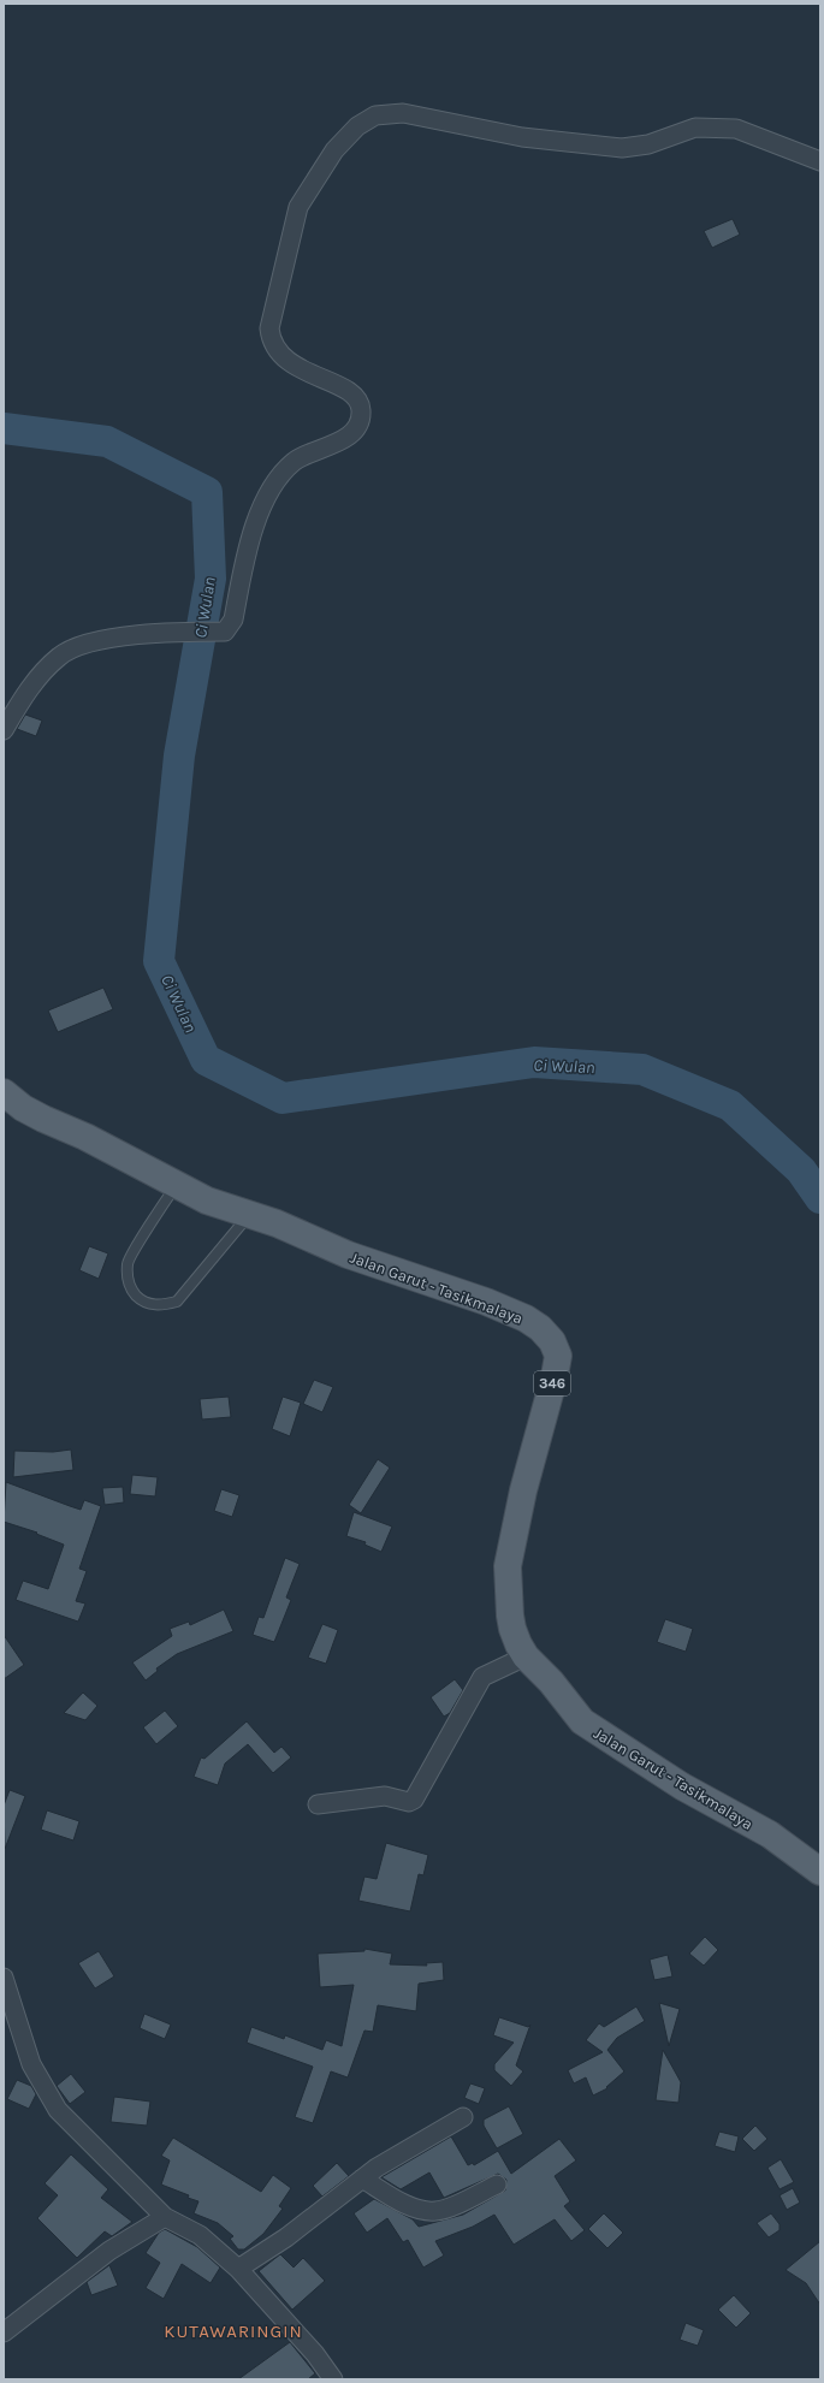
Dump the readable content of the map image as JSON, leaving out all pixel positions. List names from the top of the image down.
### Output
{
  "streets": {
    "main road": ["Jalan Garut - Tasikmalaya", "346"]
  },
  "districts": ["KUTAWARINGIN"],
  "water": ["Ci Wulan"]
}
